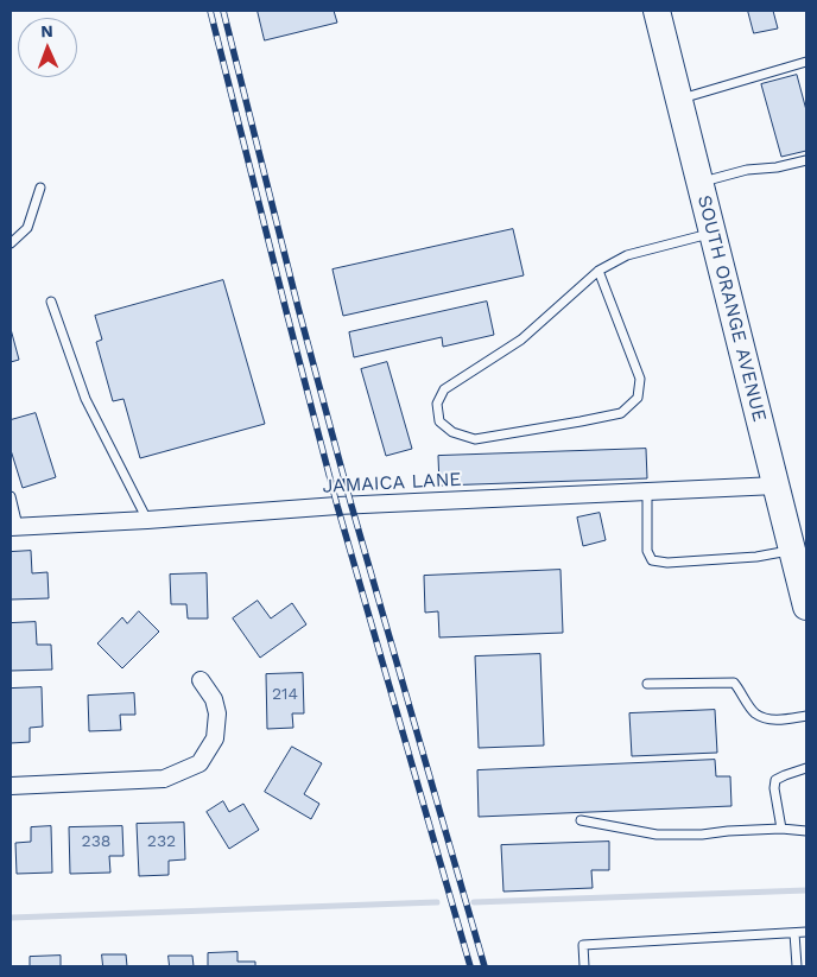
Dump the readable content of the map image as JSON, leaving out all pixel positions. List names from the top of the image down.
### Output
{
  "streets": {
    "main road": ["SOUTH ORANGE AVENUE"],
    "street": ["JAMAICA LANE"]
  },
  "crossings": [
    ["SOUTH ORANGE AVENUE", "JAMAICA LANE"]
  ],
  "house_numbers": ["214", "238", "232"],
  "north": "top"
}
